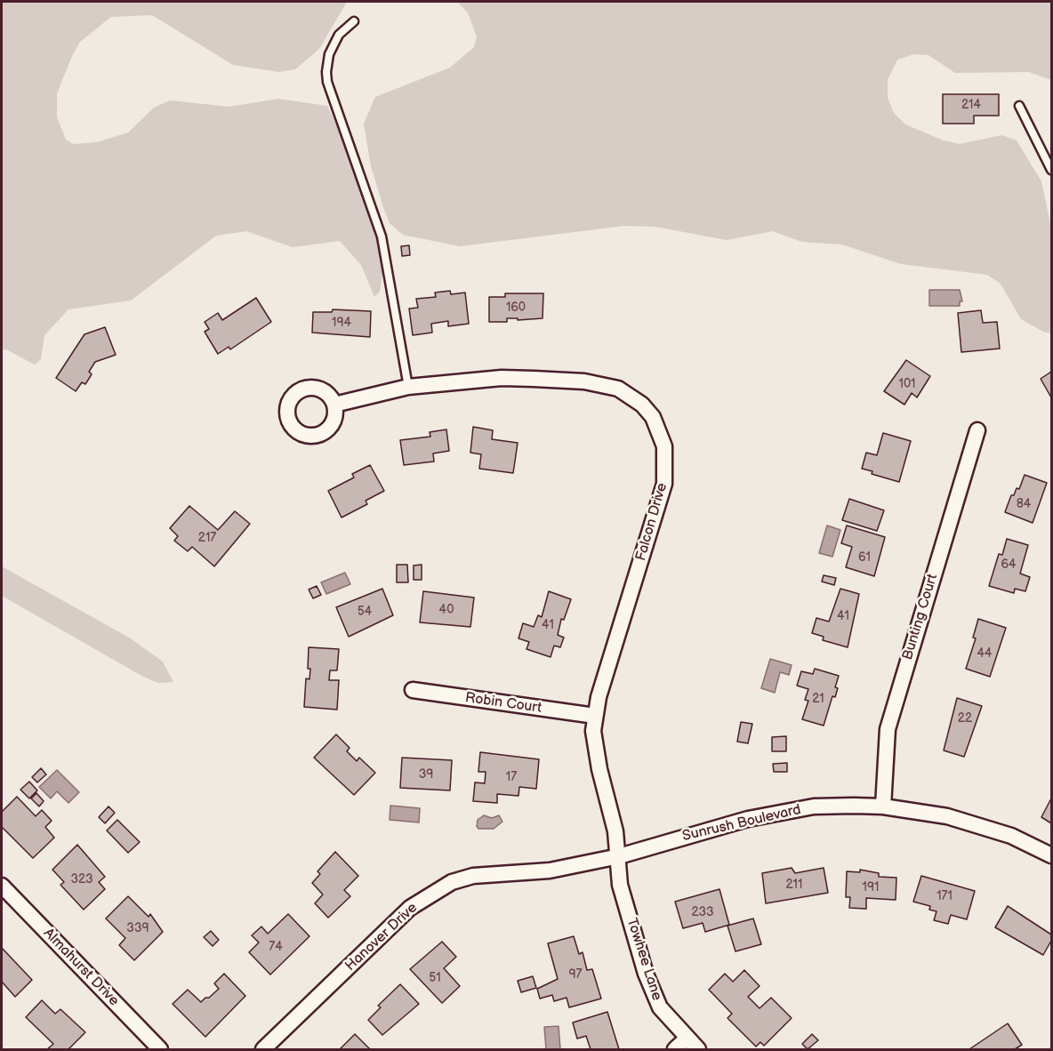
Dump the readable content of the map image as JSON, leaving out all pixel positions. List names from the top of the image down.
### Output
{
  "streets": {
    "street": [
      "Falcon Drive",
      "Bunting Court",
      "Robin Court",
      "Sunrush Boulevard",
      "Hanover Drive",
      "Towhee Lane",
      "Almahurst Drive"
    ]
  },
  "crossings": [
    ["Falcon Drive", "Robin Court"],
    ["Falcon Drive", "Sunrush Boulevard"],
    ["Falcon Drive", "Hanover Drive"],
    ["Falcon Drive", "Towhee Lane"],
    ["Bunting Court", "Sunrush Boulevard"],
    ["Sunrush Boulevard", "Hanover Drive"],
    ["Sunrush Boulevard", "Towhee Lane"],
    ["Hanover Drive", "Towhee Lane"]
  ],
  "house_numbers": [
    "214",
    "160",
    "194",
    "101",
    "84",
    "217",
    "61",
    "64",
    "40",
    "54",
    "41",
    "41",
    "44",
    "21",
    "22",
    "39",
    "17",
    "323",
    "211",
    "191",
    "171",
    "233",
    "339",
    "74",
    "97",
    "51"
  ]
}
